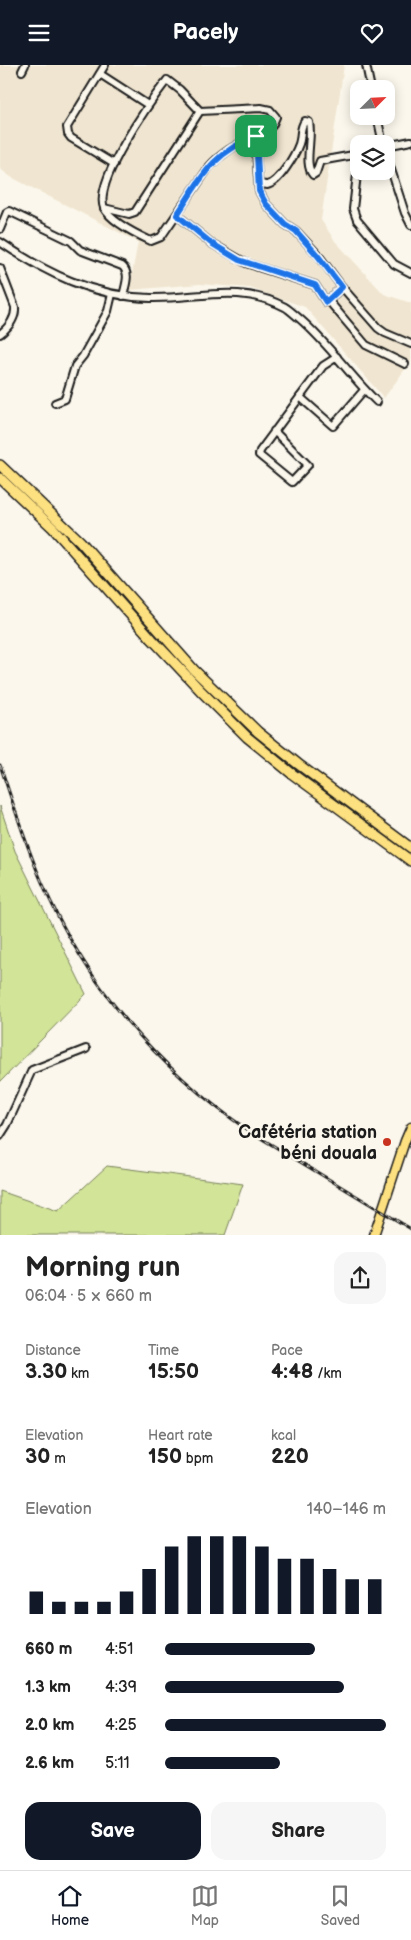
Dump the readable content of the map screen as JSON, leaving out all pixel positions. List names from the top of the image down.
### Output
{
  "places": ["Cafétéria station béni douala"],
  "north": "top right",
  "page": {
    "header": "Pacely",
    "heading": ["Morning run", "06:04 · 5 × 660 m"],
    "stats": [
      ["Distance", "3.30 km"],
      ["Time", "15:50"],
      ["Pace", "4:48 /km"],
      ["Elevation", "30 m"],
      ["Heart rate", "150 bpm"],
      ["kcal", "220"]
    ],
    "chart": ["Elevation", "140–146 m"],
    "list": [
      {
        "name": "660 m",
        "note": "4:51"
      },
      {
        "name": "1.3 km",
        "note": "4:39"
      },
      {
        "name": "2.0 km",
        "note": "4:25"
      },
      {
        "name": "2.6 km",
        "note": "5:11"
      }
    ],
    "buttons": ["Save", "Share"],
    "tabs": ["Home", "Map", "Saved"]
  }
}
